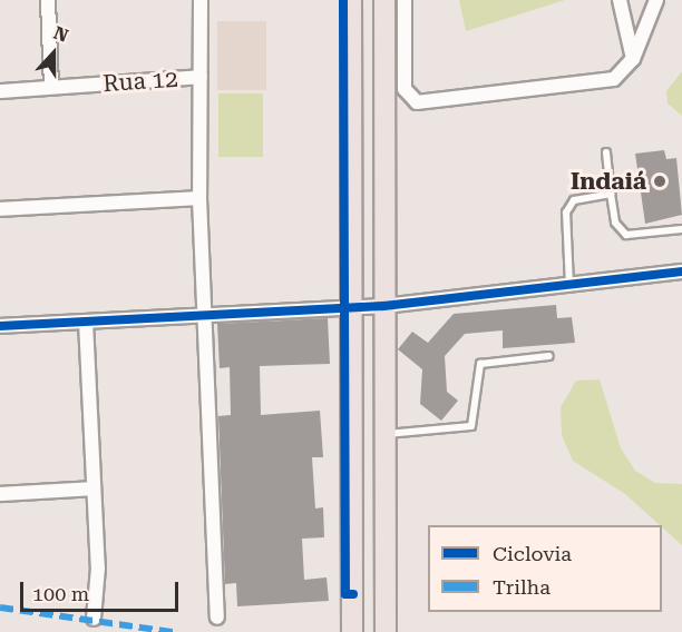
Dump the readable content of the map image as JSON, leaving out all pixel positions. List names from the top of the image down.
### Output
{
  "streets": {
    "street": ["Rua 12"]
  },
  "places": ["Indaiá"],
  "legend": ["Ciclovia", "Trilha"],
  "scale_bar": "100 m",
  "north": "top"
}
